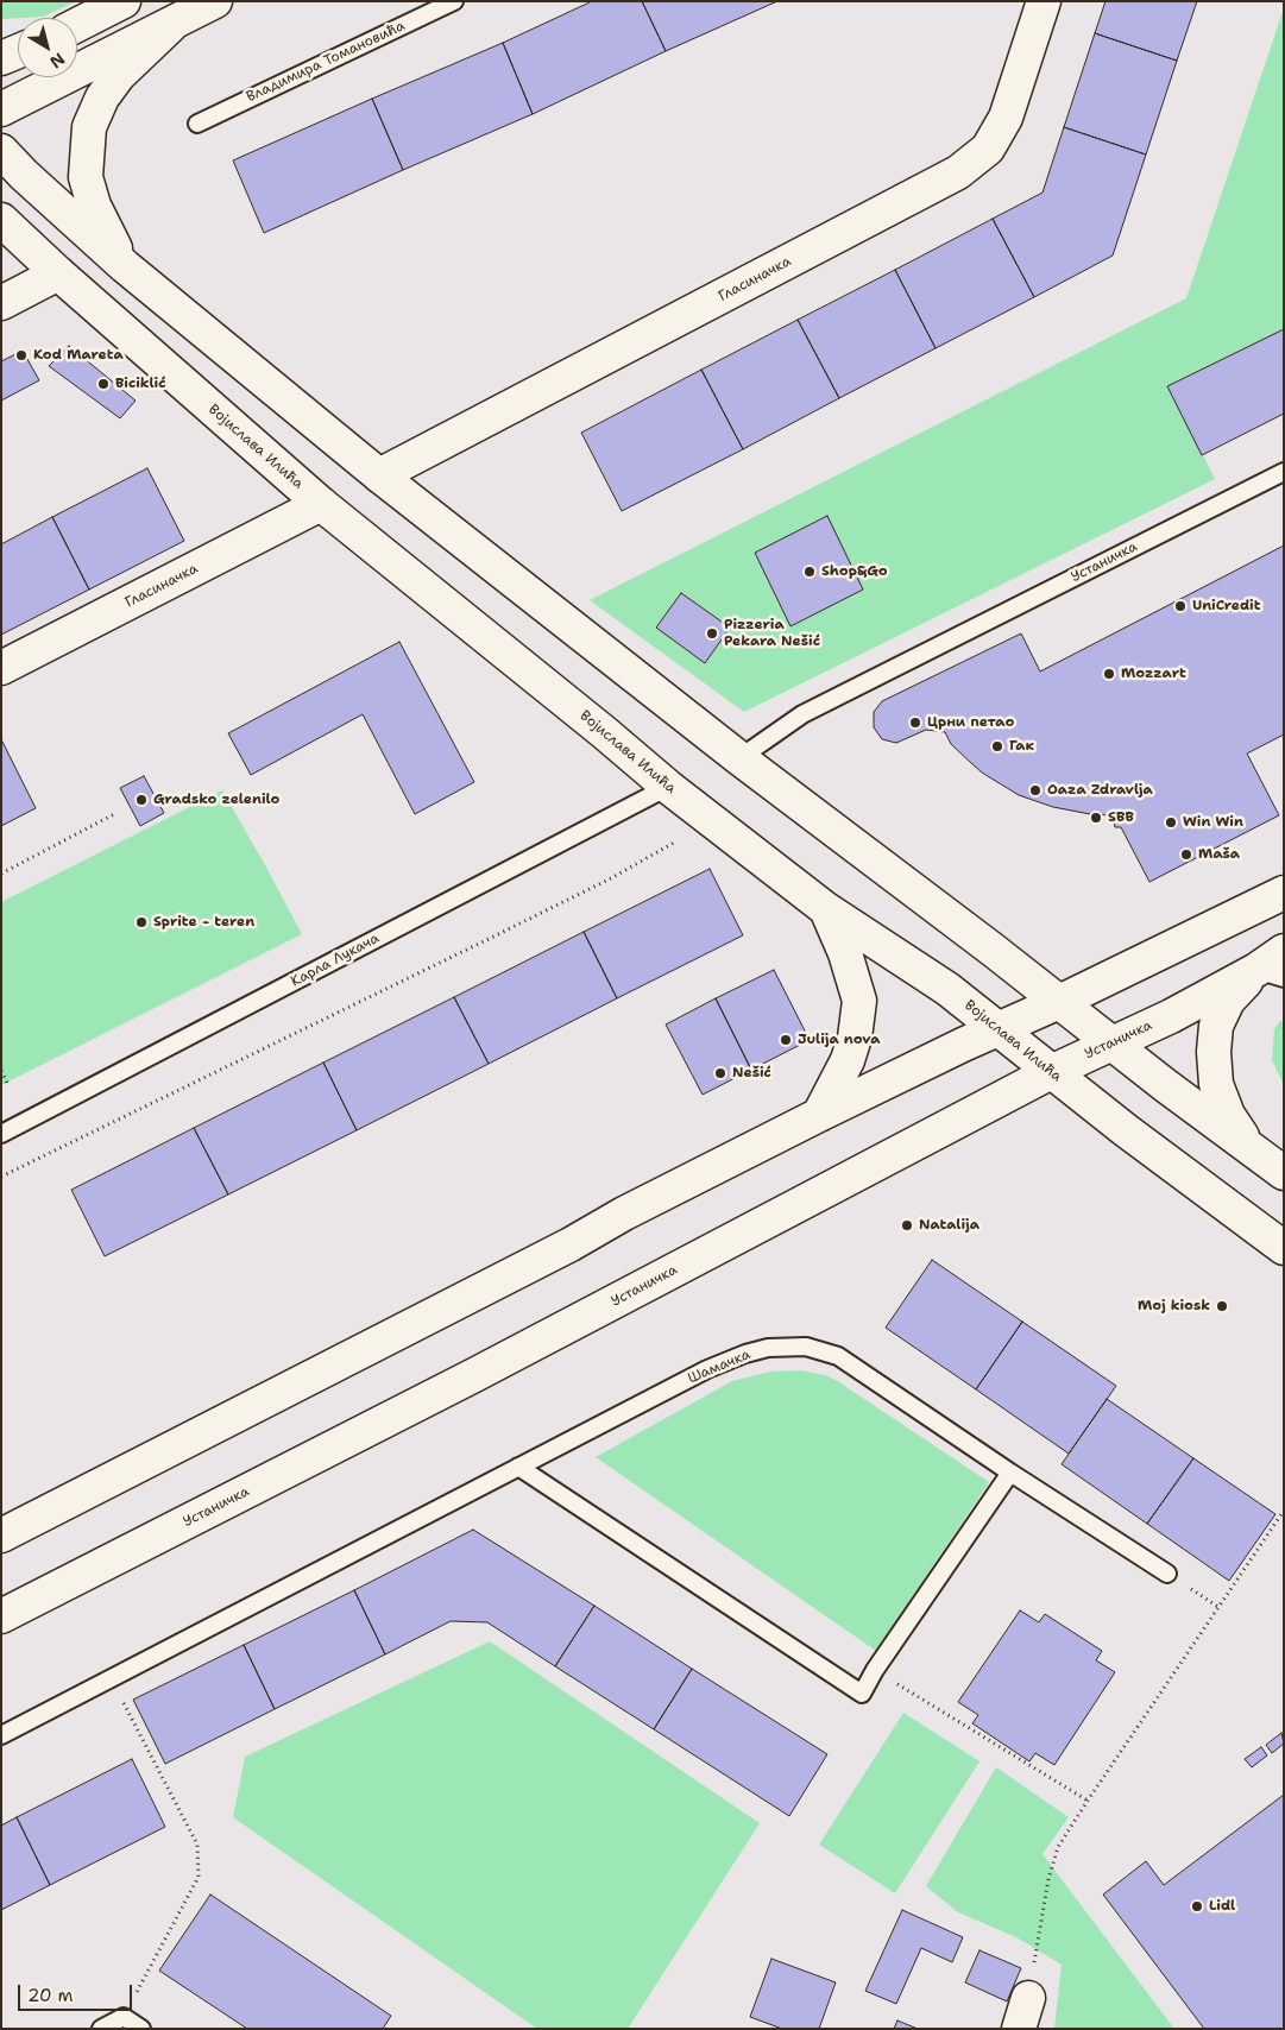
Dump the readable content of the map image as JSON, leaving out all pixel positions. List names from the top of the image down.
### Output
{
  "streets": {
    "main road": ["Гласиначка", "Војислава Илића", "Устаничка"],
    "lane": ["Владимира Томановића", "Карла Лукача", "Шамачка"]
  },
  "crossings": [
    ["Гласиначка", "Војислава Илића"],
    ["Војислава Илића", "Устаничка"],
    ["Војислава Илића", "Карла Лукача"]
  ],
  "places": [
    "Kod Mareta",
    "Biciklić",
    "Shop&Go",
    "UniCredit",
    "Pizzeria Pekara Nešić",
    "Mozzart",
    "Црни петао",
    "Гак",
    "Oaza Zdravlja",
    "Gradsko zelenilo",
    "SBB",
    "Win Win",
    "Maša",
    "Sprite - teren",
    "Julija nova",
    "Nešić",
    "Natalija",
    "Moj kiosk",
    "Lidl"
  ],
  "scale_bar": "20 m",
  "north": "bottom right"
}
